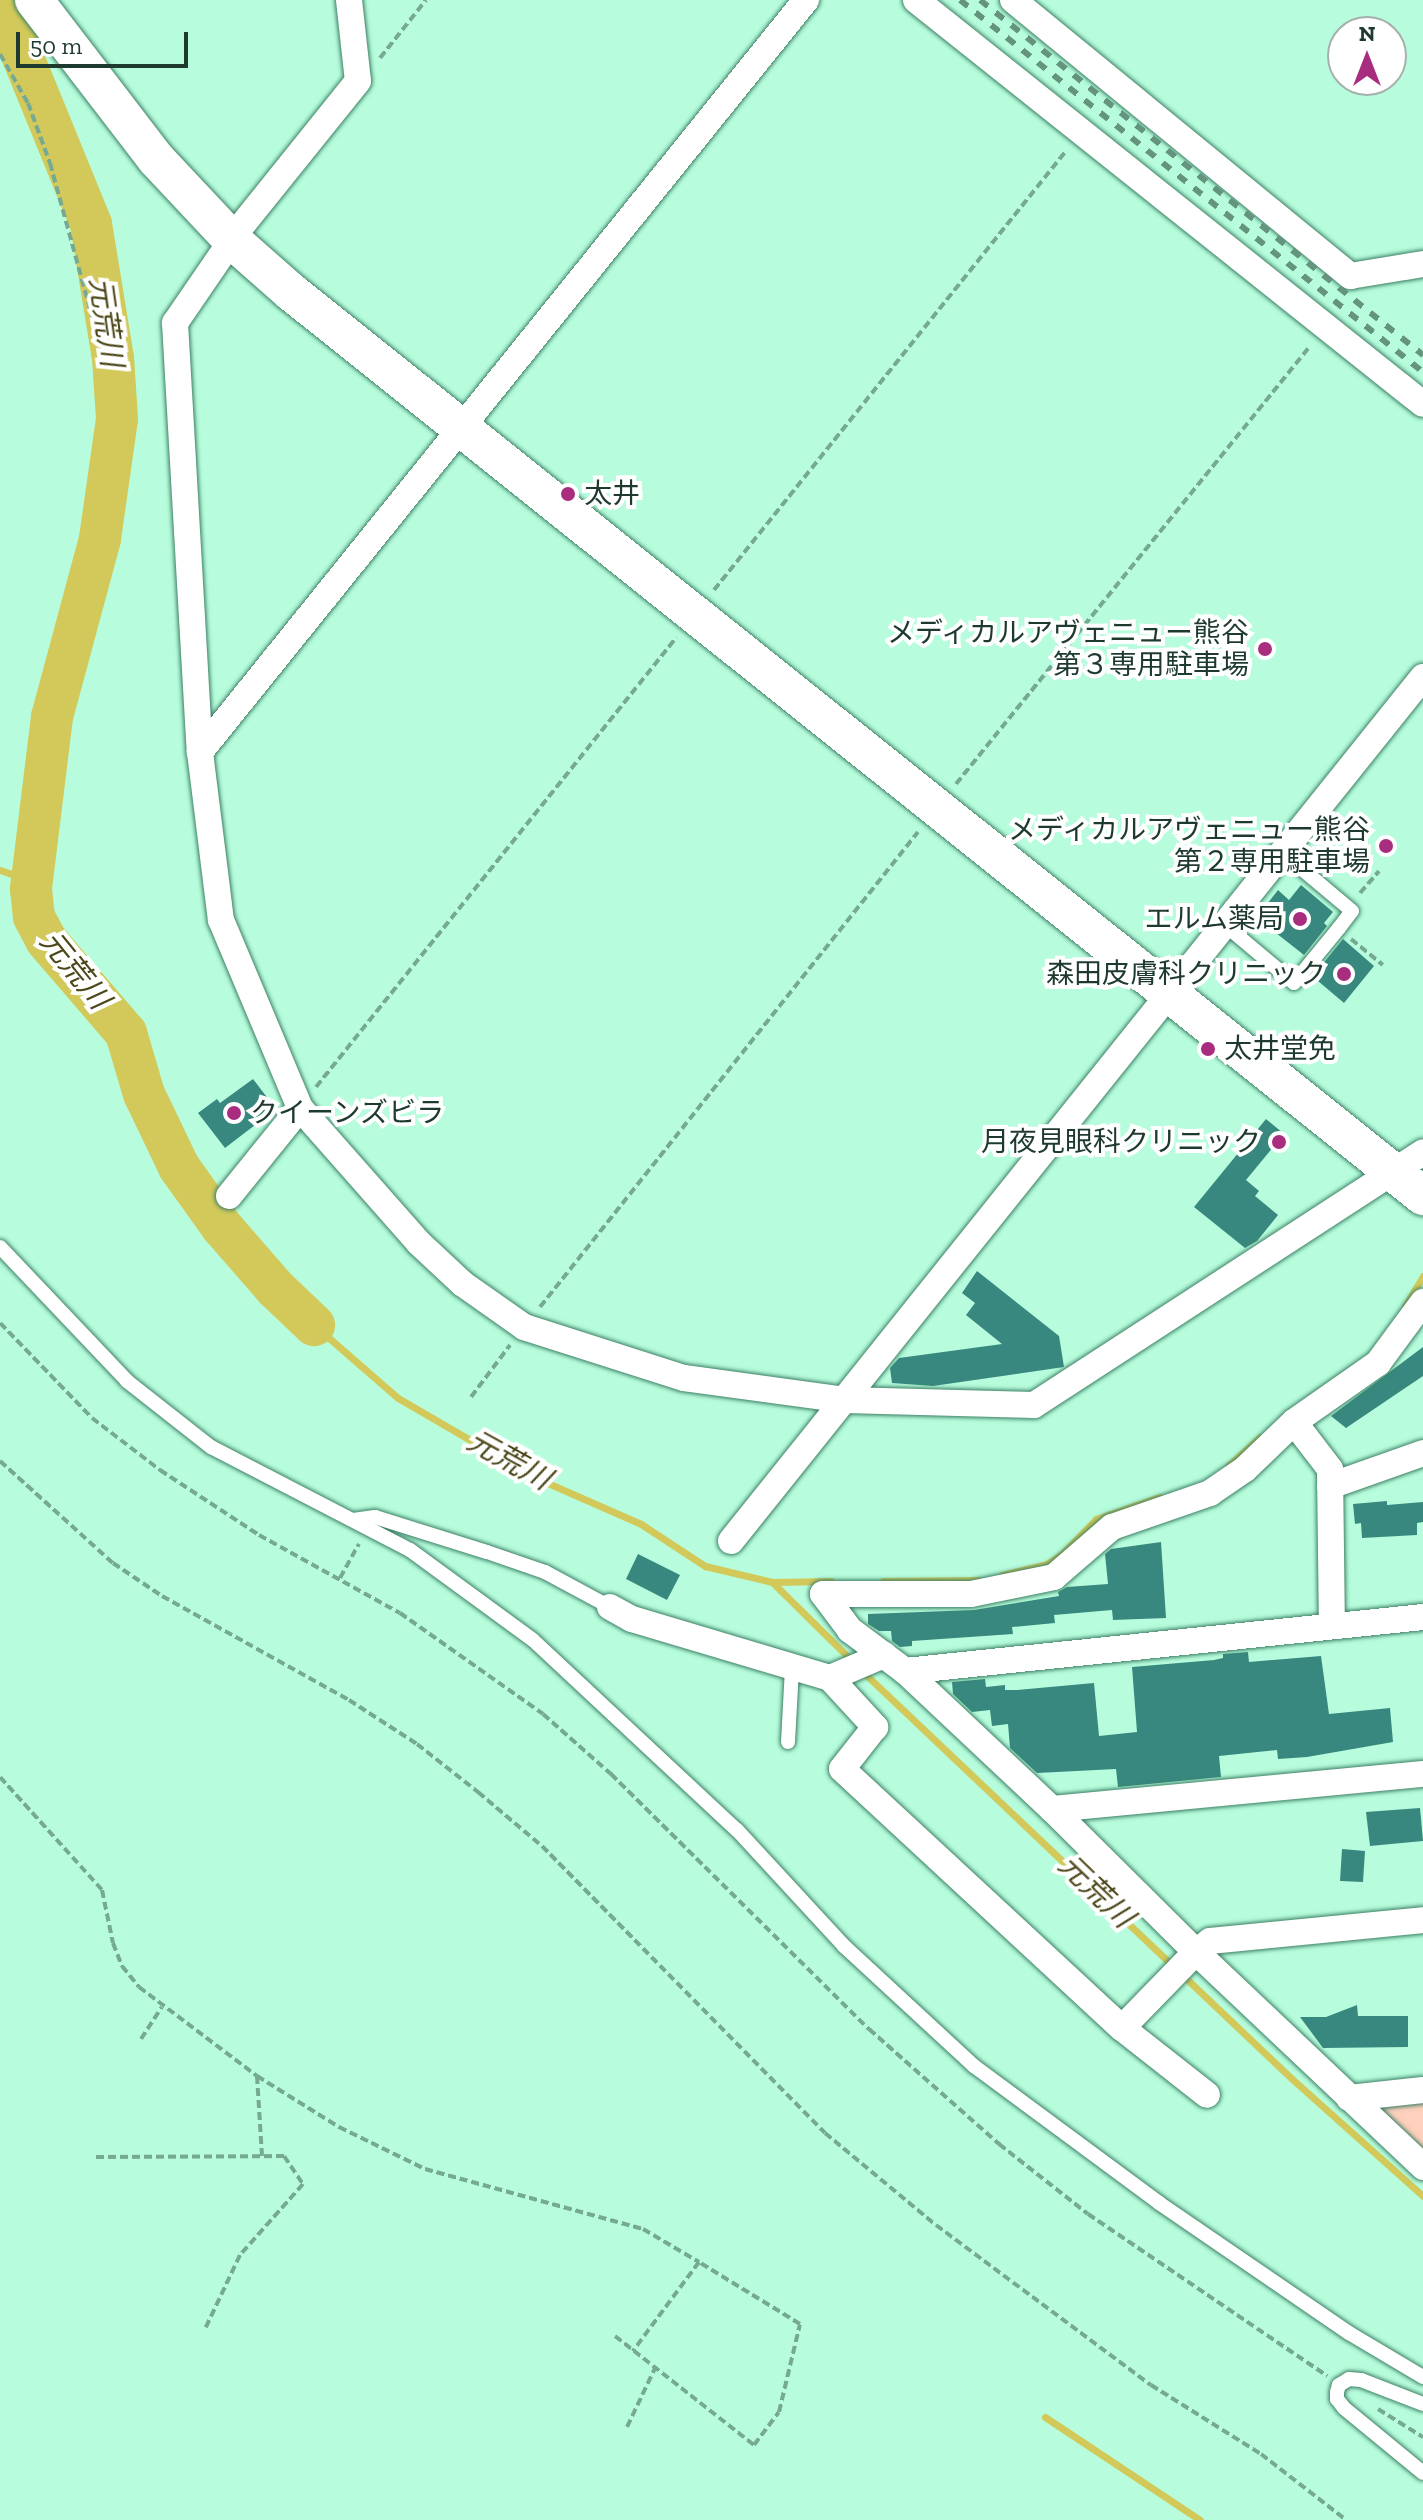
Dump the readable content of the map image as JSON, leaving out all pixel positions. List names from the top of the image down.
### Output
{
  "water": ["元荒川"],
  "places": [
    "太井",
    "メディカルアヴェニュー熊谷 第３専用駐車場",
    "メディカルアヴェニュー熊谷 第２専用駐車場",
    "エルム薬局",
    "森田皮膚科クリニック",
    "太井堂免",
    "クイーンズビラ",
    "月夜見眼科クリニック"
  ],
  "scale_bar": "50 m",
  "north": "top"
}
